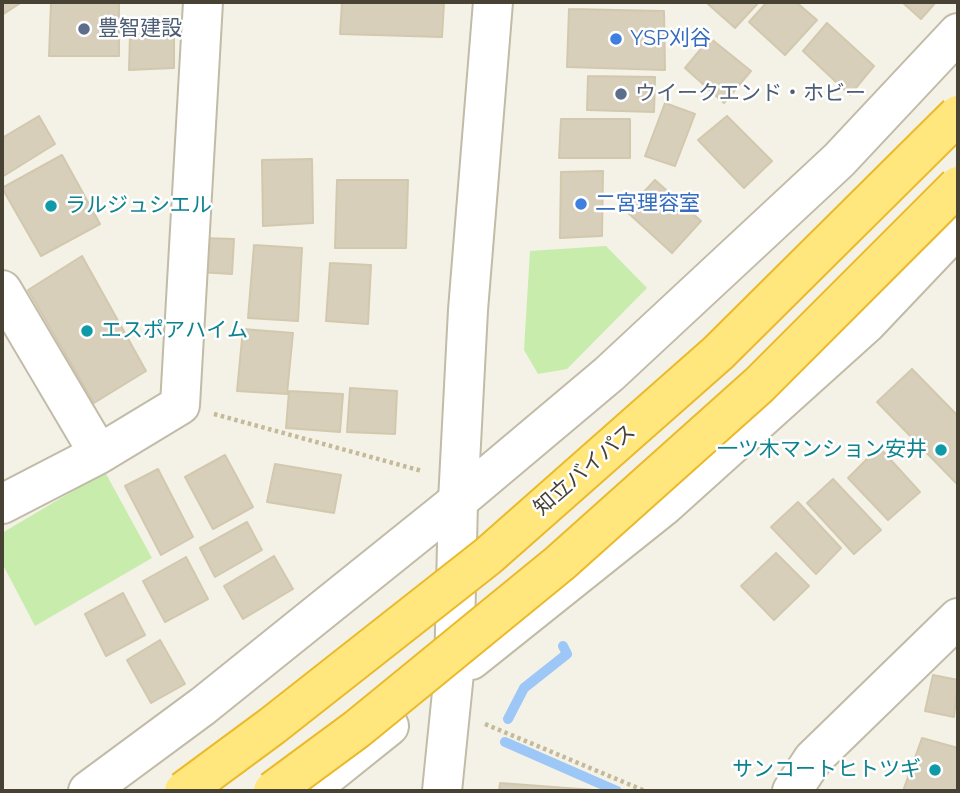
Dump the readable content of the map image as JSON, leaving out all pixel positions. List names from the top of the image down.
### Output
{
  "streets": {
    "highway": ["知立バイパス"]
  },
  "places": [
    "豊智建設",
    "YSP刈谷",
    "ウイークエンド・ホビー",
    "二宮理容室",
    "ラルジュシエル",
    "エスポアハイム",
    "一ツ木マンション安井",
    "サンコートヒトツギ"
  ]
}
